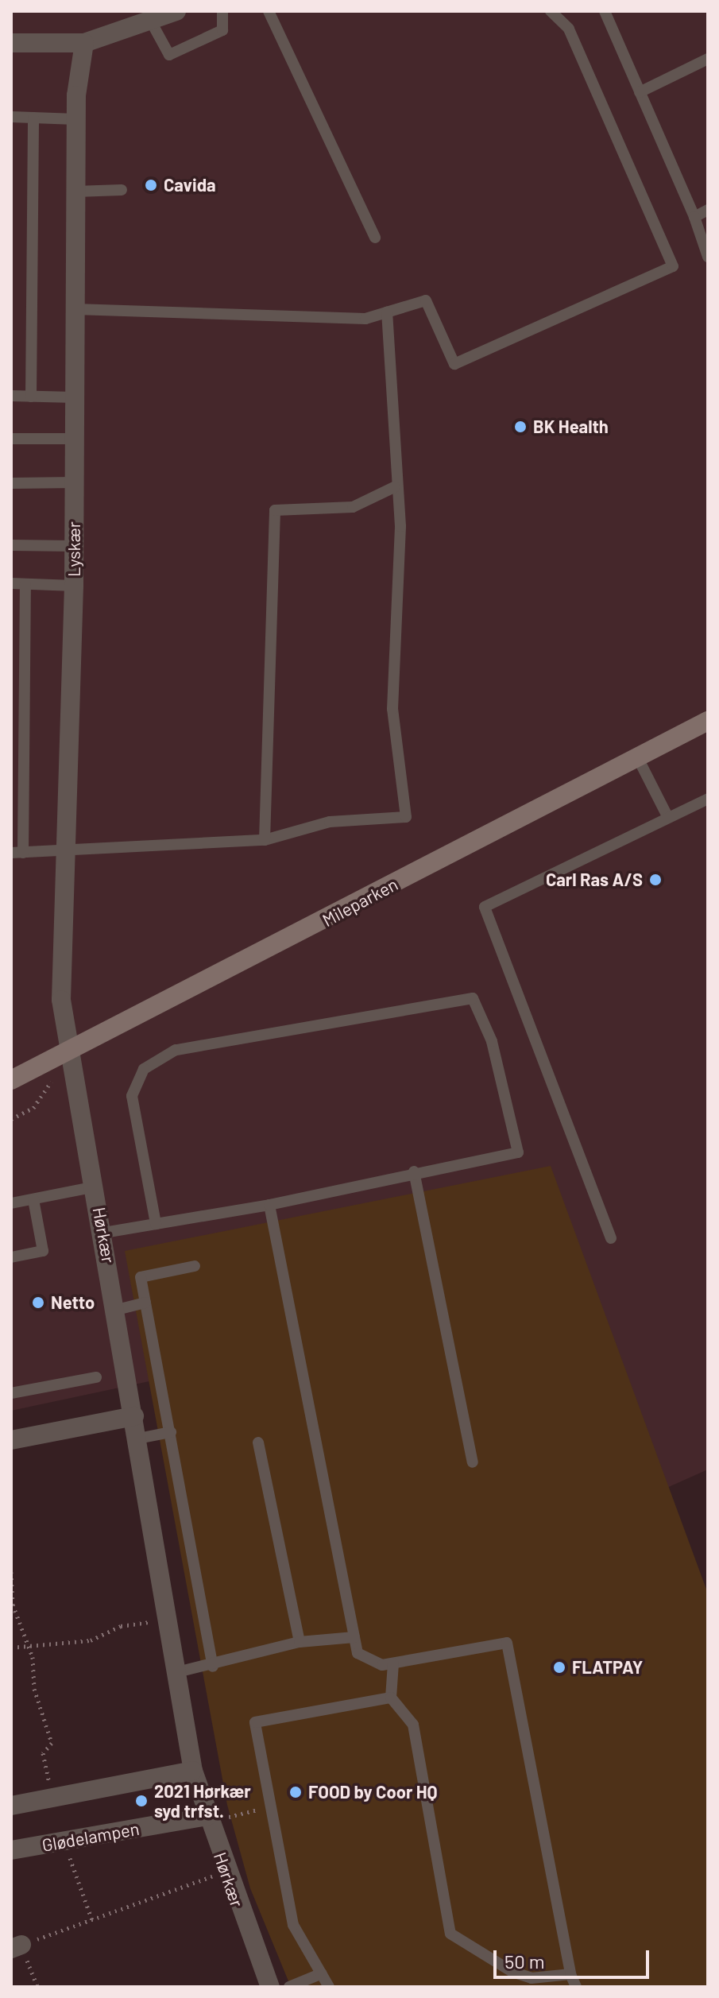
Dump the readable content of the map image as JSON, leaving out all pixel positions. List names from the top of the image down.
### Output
{
  "streets": {
    "street": [
      "Lyskær",
      "Mileparken",
      "Hørkær",
      "Glødelampen"
    ]
  },
  "crossings": [
    ["Lyskær", "Mileparken"],
    ["Lyskær", "Hørkær"],
    ["Mileparken", "Hørkær"],
    ["Hørkær", "Glødelampen"]
  ],
  "places": [
    "Cavida",
    "BK Health",
    "Carl Ras A/S",
    "Netto",
    "FLATPAY",
    "FOOD by Coor HQ",
    "2021 Hørkær syd trfst."
  ],
  "scale_bar": "50 m"
}
